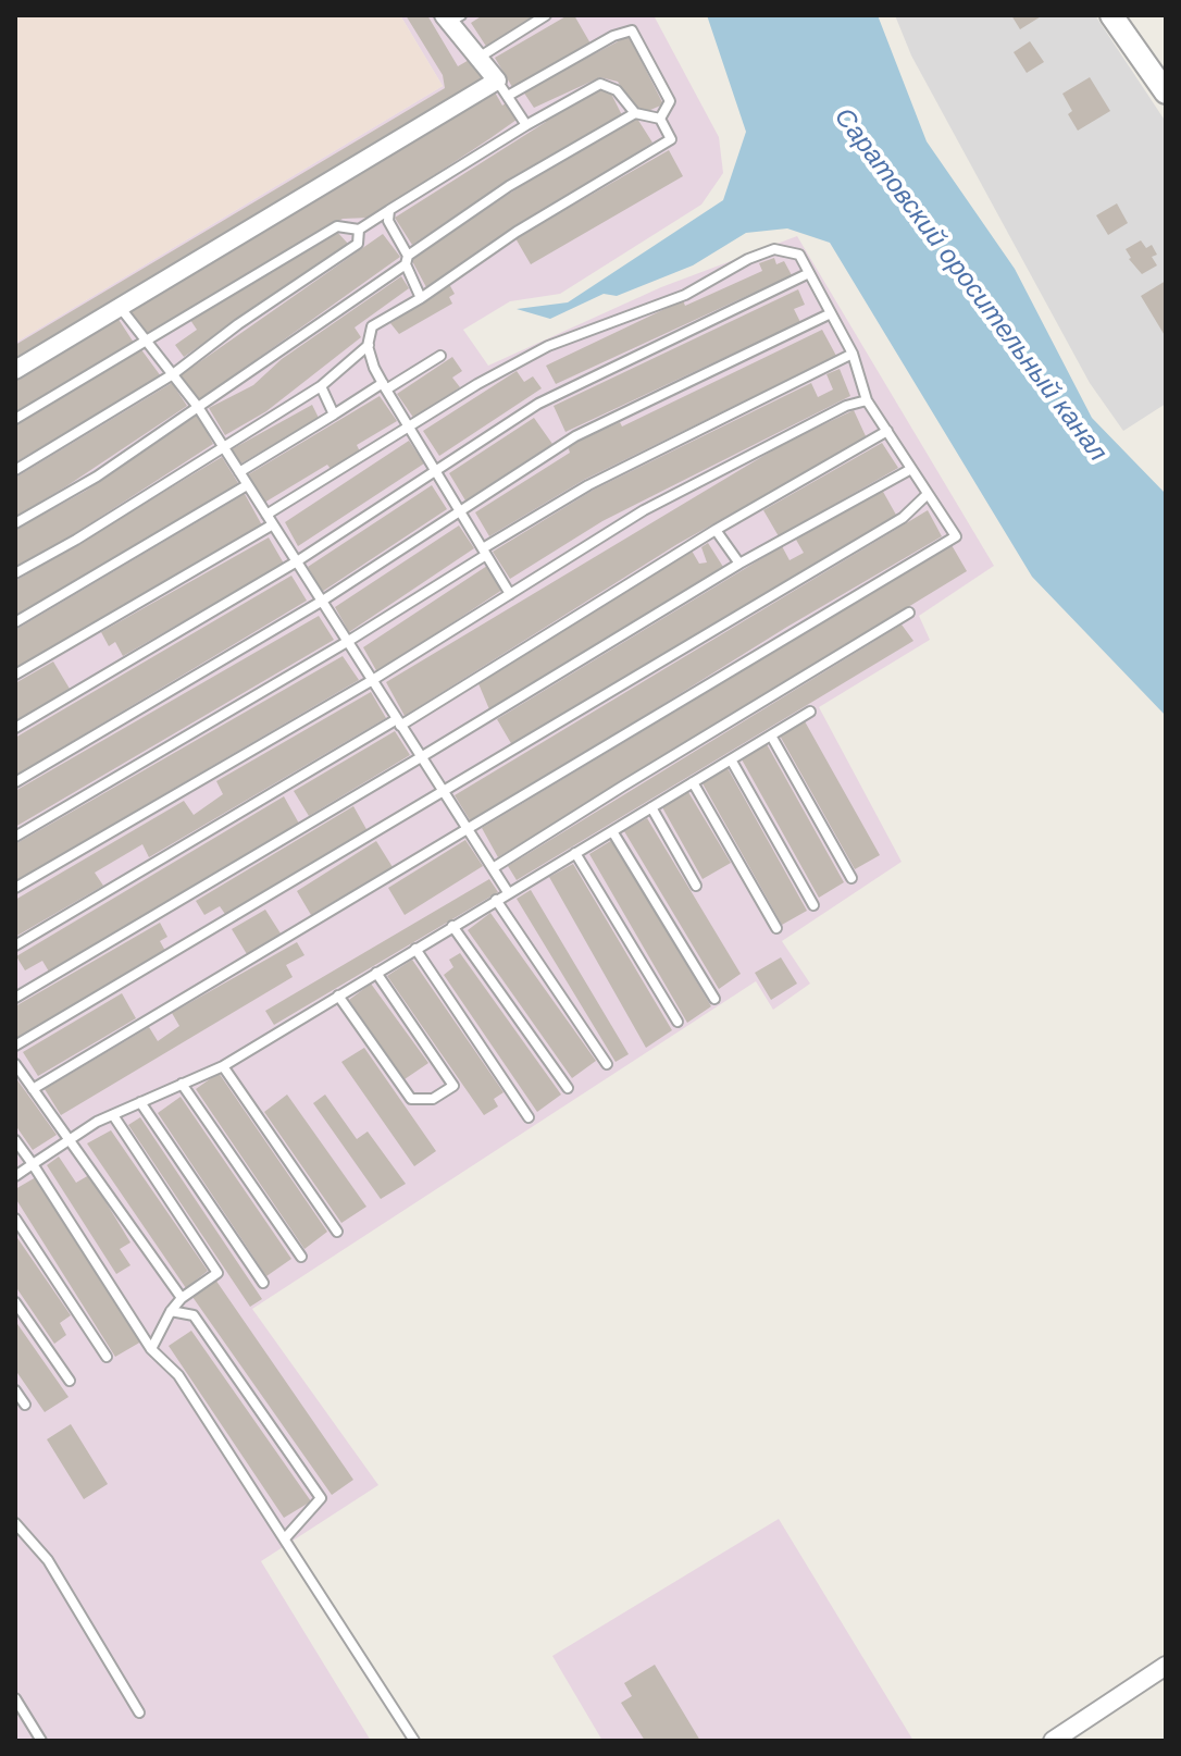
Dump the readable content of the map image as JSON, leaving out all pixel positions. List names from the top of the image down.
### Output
{
  "water": ["Саратовский оросительный канал"]
}
